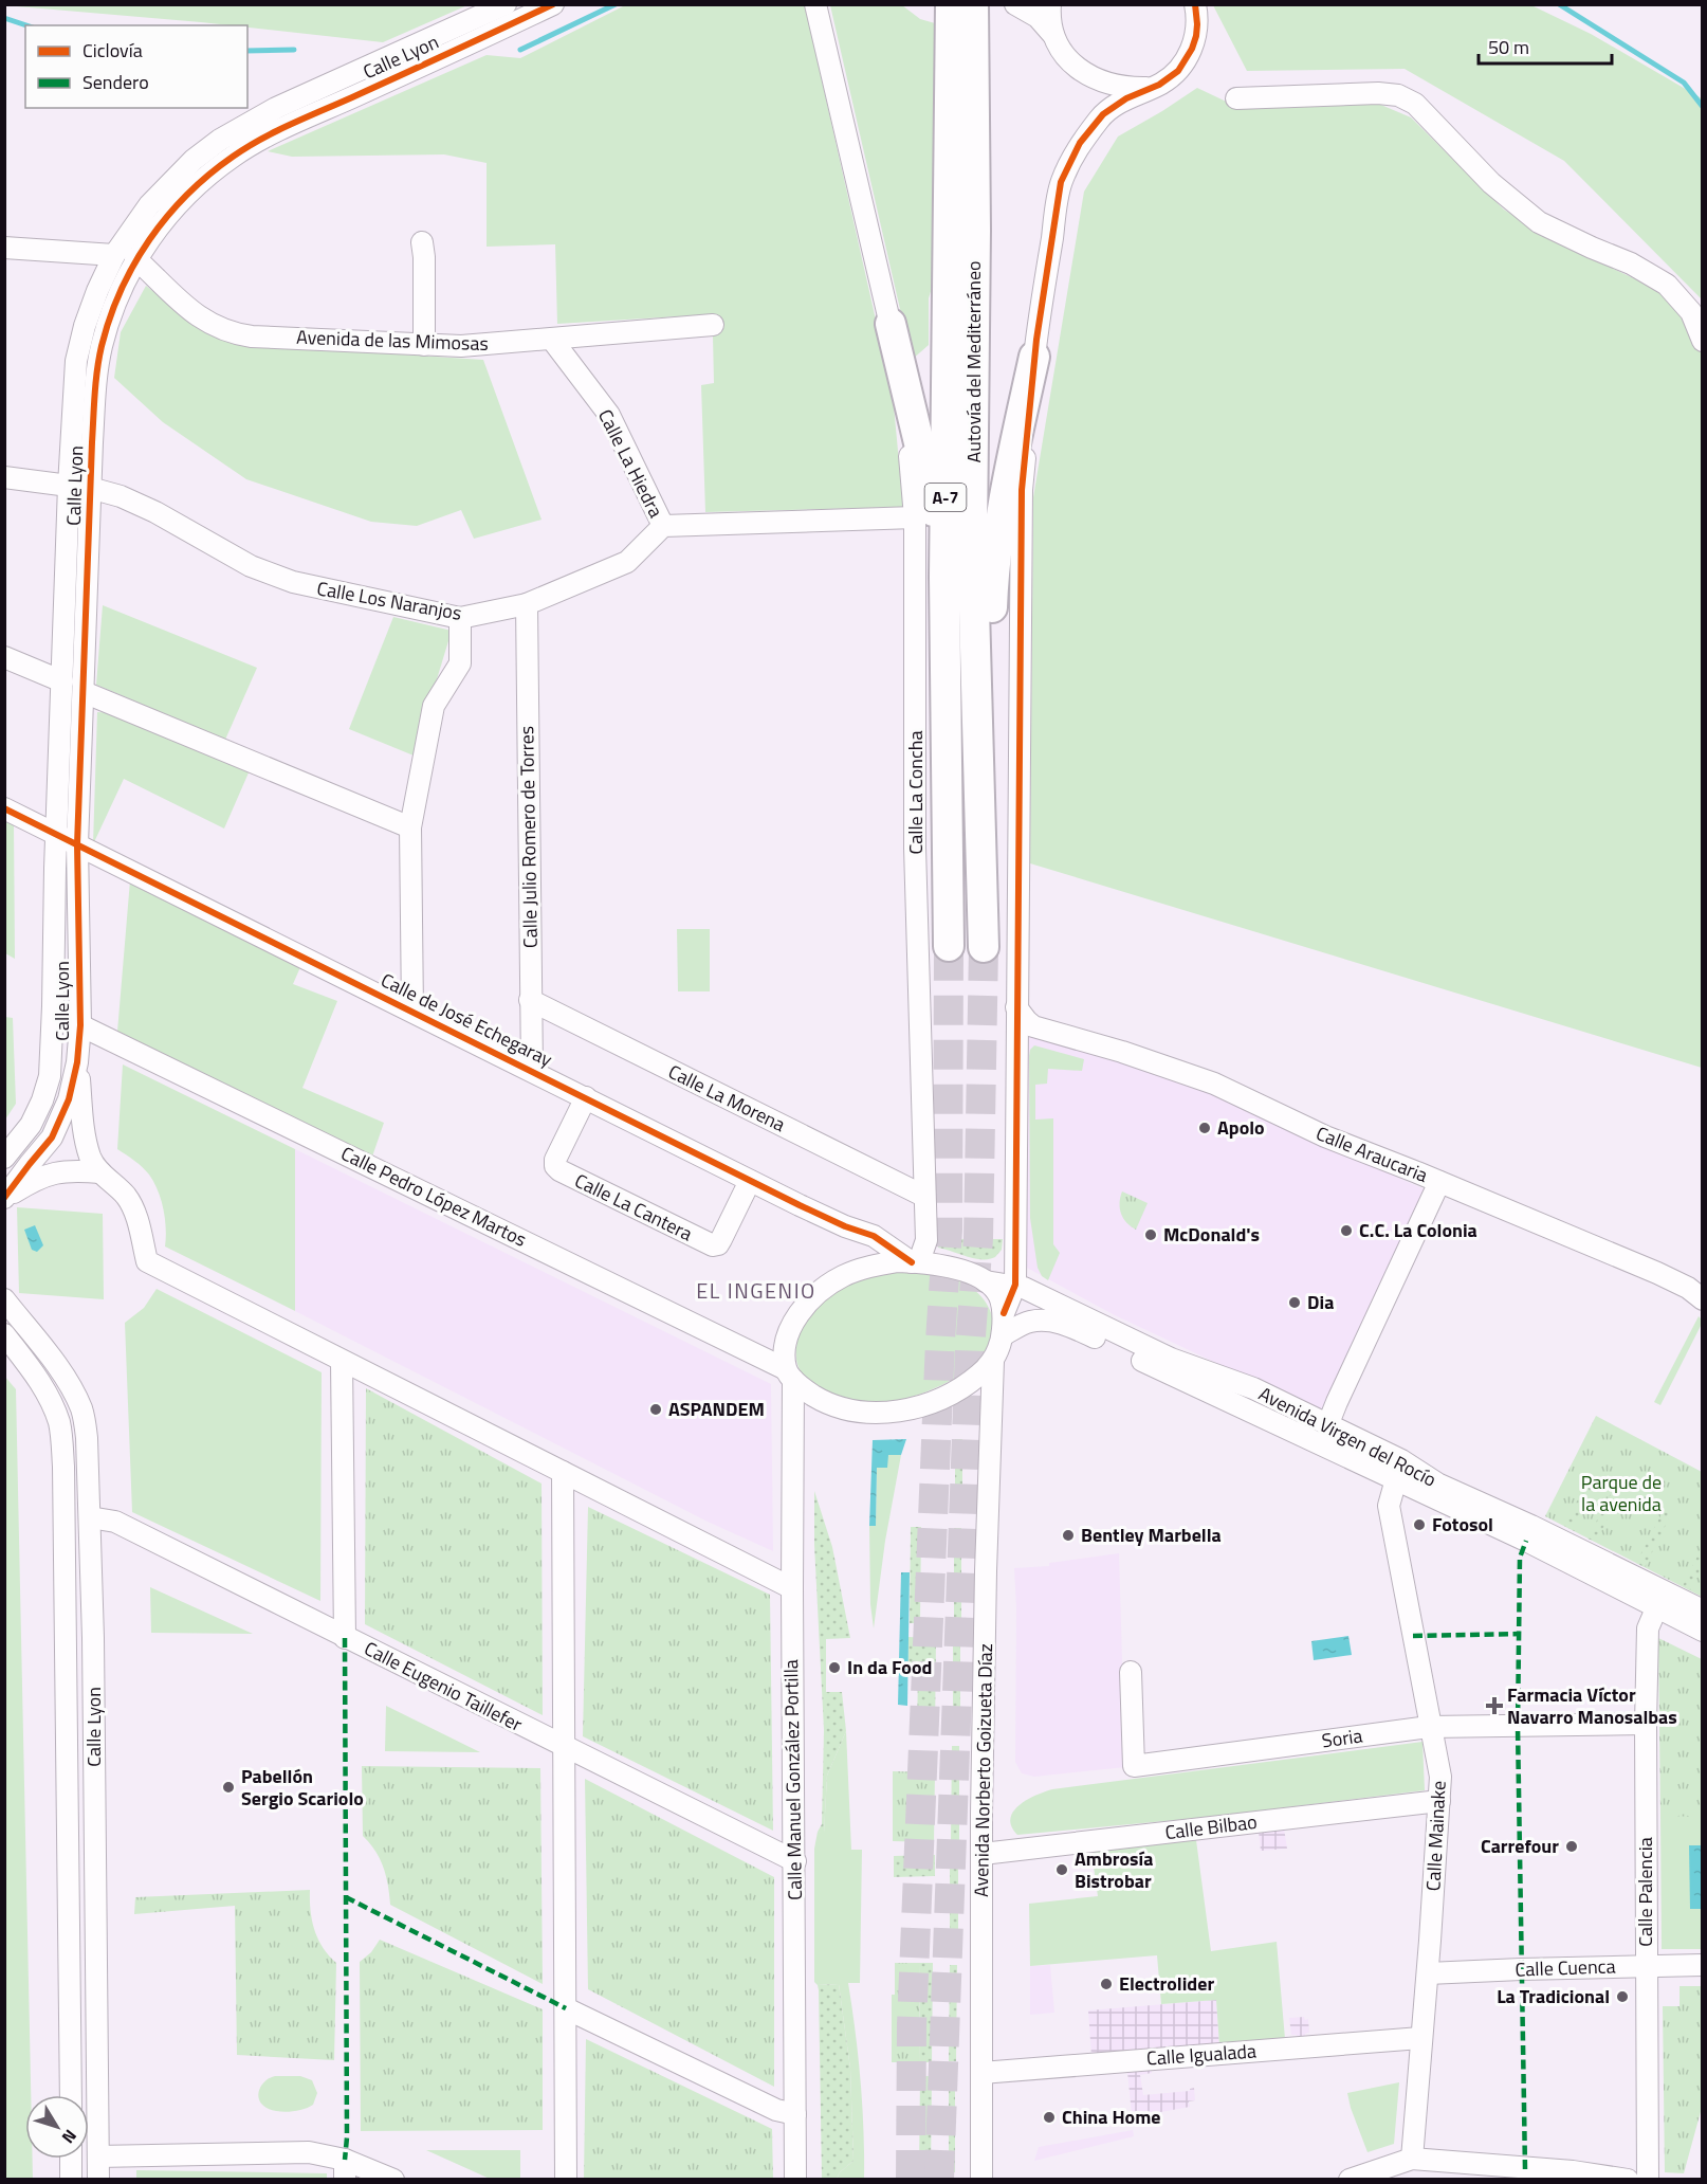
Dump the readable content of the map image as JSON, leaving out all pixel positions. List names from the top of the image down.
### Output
{
  "streets": {
    "highway": ["Autovía del Mediterráneo", "A-7"],
    "street": [
      "Calle Lyon",
      "Avenida de las Mimosas",
      "Calle La Hiedra",
      "Calle Los Naranjos",
      "Calle La Concha",
      "Calle Julio Romero de Torres",
      "Calle de José Echegaray",
      "Calle La Morena",
      "Calle Araucaria",
      "Calle Pedro López Martos",
      "Calle La Cantera",
      "Avenida Virgen del Rocío",
      "Calle Eugenio Taillefer",
      "Soria",
      "Avenida Norberto Goizueta Díaz",
      "Calle Manuel González Portilla",
      "Calle Bilbao",
      "Calle Mainake",
      "Calle Palencia",
      "Calle Cuenca",
      "Calle Igualada"
    ]
  },
  "crossings": [
    ["Calle Lyon", "Avenida de las Mimosas"],
    ["Calle Lyon", "Calle Los Naranjos"],
    ["Calle Lyon", "Calle de José Echegaray"],
    ["Calle Lyon", "Calle Pedro López Martos"],
    ["Calle Lyon", "Calle Eugenio Taillefer"],
    ["Avenida de las Mimosas", "Calle La Hiedra"],
    ["Calle La Hiedra", "Calle Los Naranjos"],
    ["Calle Los Naranjos", "Calle Julio Romero de Torres"],
    ["Calle La Concha", "Calle de José Echegaray"],
    ["Calle La Concha", "Calle La Morena"],
    ["Calle La Concha", "Calle Pedro López Martos"],
    ["Calle La Concha", "Avenida Virgen del Rocío"],
    ["Calle La Concha", "Avenida Norberto Goizueta Díaz"],
    ["Calle La Concha", "Calle Manuel González Portilla"],
    ["Calle Julio Romero de Torres", "Calle de José Echegaray"],
    ["Calle Julio Romero de Torres", "Calle La Morena"],
    ["Calle de José Echegaray", "Calle Pedro López Martos"],
    ["Calle de José Echegaray", "Calle La Cantera"],
    ["Calle de José Echegaray", "Avenida Virgen del Rocío"],
    ["Calle de José Echegaray", "Avenida Norberto Goizueta Díaz"],
    ["Calle de José Echegaray", "Calle Manuel González Portilla"],
    ["Calle Pedro López Martos", "Avenida Virgen del Rocío"],
    ["Calle Pedro López Martos", "Avenida Norberto Goizueta Díaz"],
    ["Calle Pedro López Martos", "Calle Manuel González Portilla"],
    ["Avenida Virgen del Rocío", "Avenida Norberto Goizueta Díaz"],
    ["Avenida Virgen del Rocío", "Calle Manuel González Portilla"],
    ["Avenida Virgen del Rocío", "Calle Mainake"],
    ["Avenida Virgen del Rocío", "Calle Palencia"],
    ["Calle Eugenio Taillefer", "Calle Manuel González Portilla"],
    ["Soria", "Calle Mainake"],
    ["Soria", "Calle Palencia"],
    ["Avenida Norberto Goizueta Díaz", "Calle Manuel González Portilla"],
    ["Avenida Norberto Goizueta Díaz", "Calle Bilbao"],
    ["Avenida Norberto Goizueta Díaz", "Calle Igualada"],
    ["Calle Bilbao", "Calle Mainake"],
    ["Calle Mainake", "Calle Cuenca"],
    ["Calle Mainake", "Calle Igualada"],
    ["Calle Palencia", "Calle Cuenca"]
  ],
  "districts": ["EL INGENIO"],
  "parks": ["Parque de la avenida"],
  "places": {
    "other": [
      "Apolo",
      "C.C. La Colonia",
      "McDonald's",
      "Dia",
      "ASPANDEM",
      "Fotosol",
      "Bentley Marbella",
      "In da Food",
      "Pabellón Sergio Scariolo",
      "Carrefour",
      "Ambrosía Bistrobar",
      "Electrolider",
      "La Tradicional",
      "China Home"
    ],
    "health": ["Farmacia Víctor Navarro Manosalbas"]
  },
  "legend": ["Ciclovía", "Sendero"],
  "scale_bar": "50 m",
  "north": "bottom right"
}
